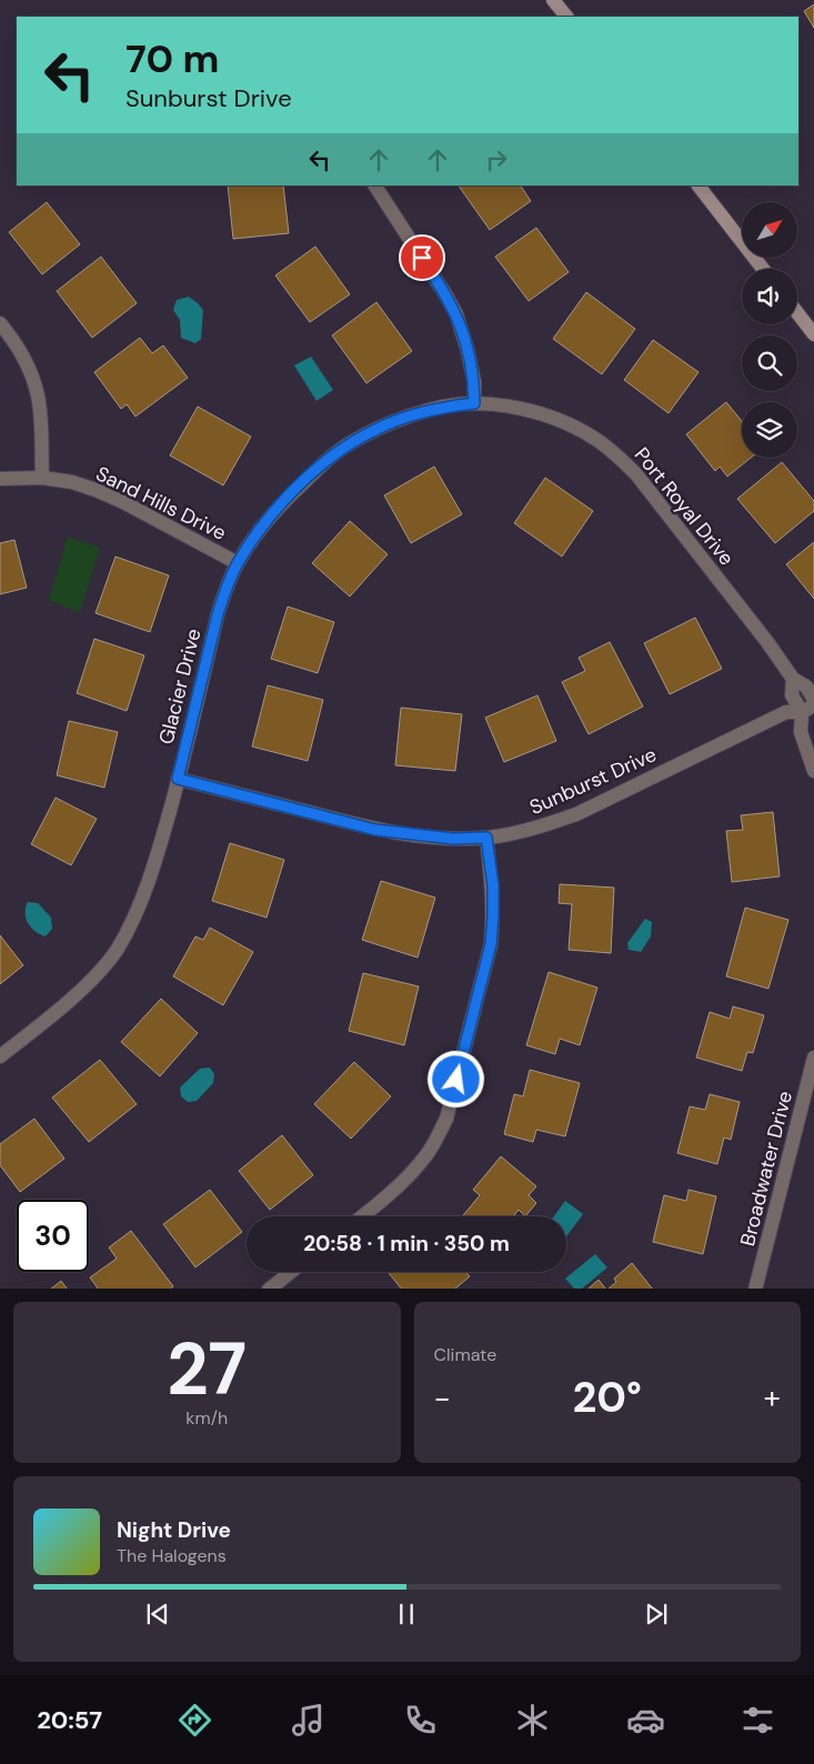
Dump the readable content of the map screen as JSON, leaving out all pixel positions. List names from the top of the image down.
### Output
{
  "streets": {
    "street": [
      "Sand Hills Drive",
      "Port Royal Drive",
      "Glacier Drive",
      "Sunburst Drive",
      "Broadwater Drive"
    ]
  },
  "crossings": [
    ["Sand Hills Drive", "Glacier Drive"],
    ["Port Royal Drive", "Glacier Drive"],
    ["Glacier Drive", "Sunburst Drive"]
  ],
  "north": "top right",
  "page": {
    "turn": ["70 m", "Sunburst Drive"],
    "limit": "30",
    "trip": "20:58 · 1 min · 350 m",
    "tile": [
      ["27", "km/h"],
      "Climate"
    ],
    "heat": ["−", "20°", "+"],
    "song": ["Night Drive", "The Halogens"],
    "tabs": "20:57"
  }
}
